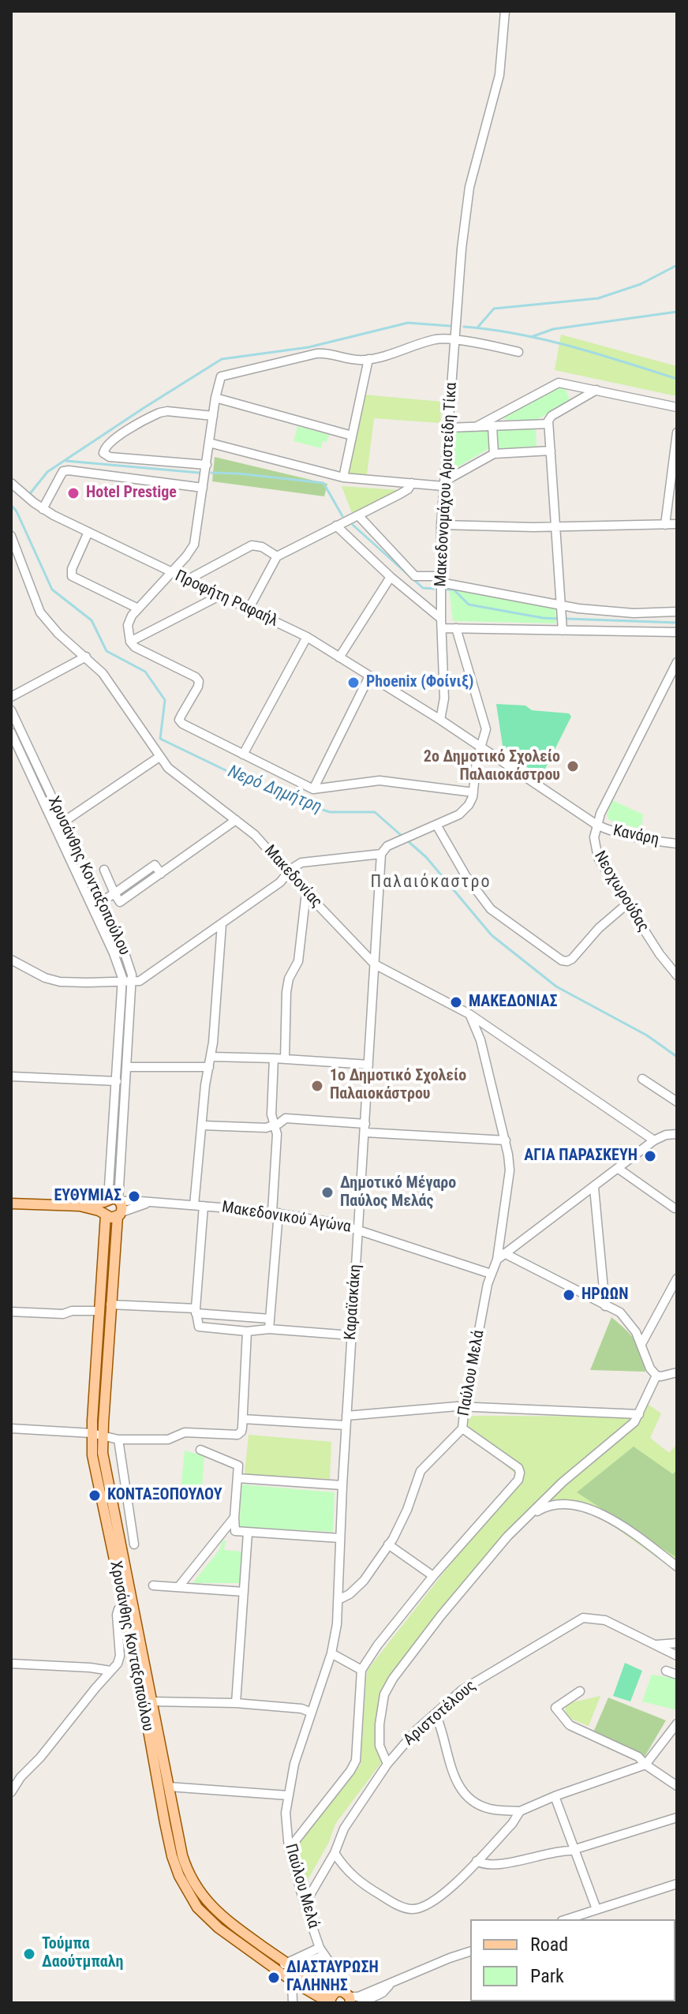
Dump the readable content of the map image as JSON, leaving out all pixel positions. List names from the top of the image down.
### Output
{
  "streets": {
    "main road": ["Χρυσάνθης Κονταξοπούλου"],
    "street": [
      "Μακεδονομάχου Αριστείδη Τίκα",
      "Προφήτη Ραφαήλ",
      "Κανάρη",
      "Μακεδονίας",
      "Νεοχωρούδας",
      "Μακεδονικού Αγώνα",
      "Καραϊσκάκη",
      "Παύλου Μελά",
      "Αριστοτέλους"
    ]
  },
  "crossings": [
    ["Μακεδονομάχου Αριστείδη Τίκα", "Προφήτη Ραφαήλ"],
    ["Κανάρη", "Νεοχωρούδας"],
    ["Χρυσάνθης Κονταξοπούλου", "Μακεδονικού Αγώνα"],
    ["Χρυσάνθης Κονταξοπούλου", "Παύλου Μελά"],
    ["Μακεδονίας", "Καραϊσκάκη"],
    ["Μακεδονίας", "Παύλου Μελά"],
    ["Μακεδονικού Αγώνα", "Καραϊσκάκη"],
    ["Μακεδονικού Αγώνα", "Παύλου Μελά"],
    ["Καραϊσκάκη", "Παύλου Μελά"],
    ["Παύλου Μελά", "Αριστοτέλους"]
  ],
  "districts": ["Παλαιόκαστρο"],
  "water": ["Νερό Δημήτρη"],
  "places": [
    "Hotel Prestige",
    "Phoenix (Φοίνιξ)",
    "2ο Δημοτικό Σχολείο Παλαιοκάστρου",
    "ΜΑΚΕΔΟΝΙΑΣ",
    "1ο Δημοτικό Σχολείο Παλαιοκάστρου",
    "ΑΓΙΑ ΠΑΡΑΣΚΕΥΗ",
    "Δημοτικό Μέγαρο Παύλος Μελάς",
    "ΕΥΘΥΜΙΑΣ",
    "ΗΡΩΩΝ",
    "ΚΟΝΤΑΞΟΠΟΥΛΟΥ",
    "Τούμπα Δαούτμπαλη",
    "ΔΙΑΣΤΑΥΡΩΣΗ ΓΑΛΗΝΗΣ"
  ],
  "legend": ["Road", "Park"]
}
